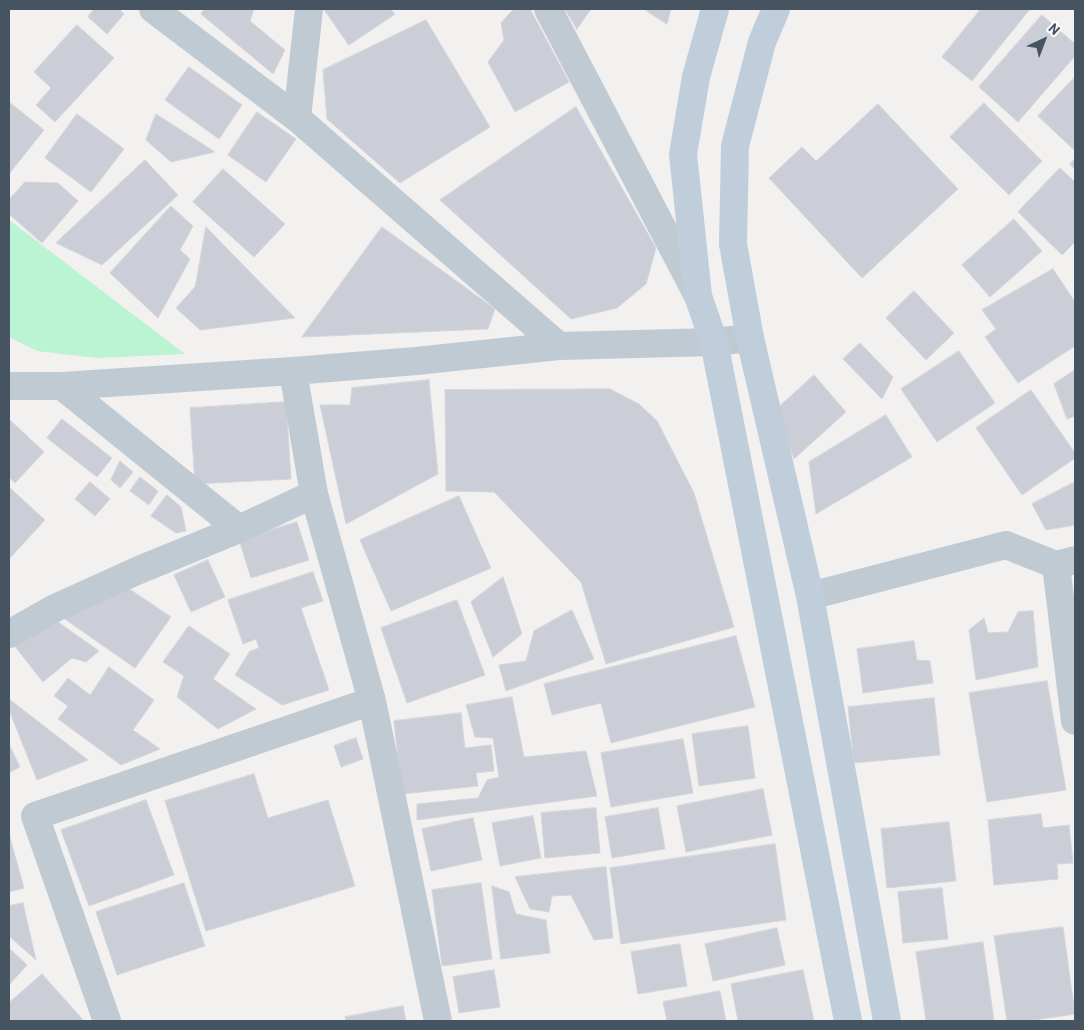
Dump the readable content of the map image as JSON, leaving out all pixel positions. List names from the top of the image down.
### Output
{
  "north": "top right"
}
